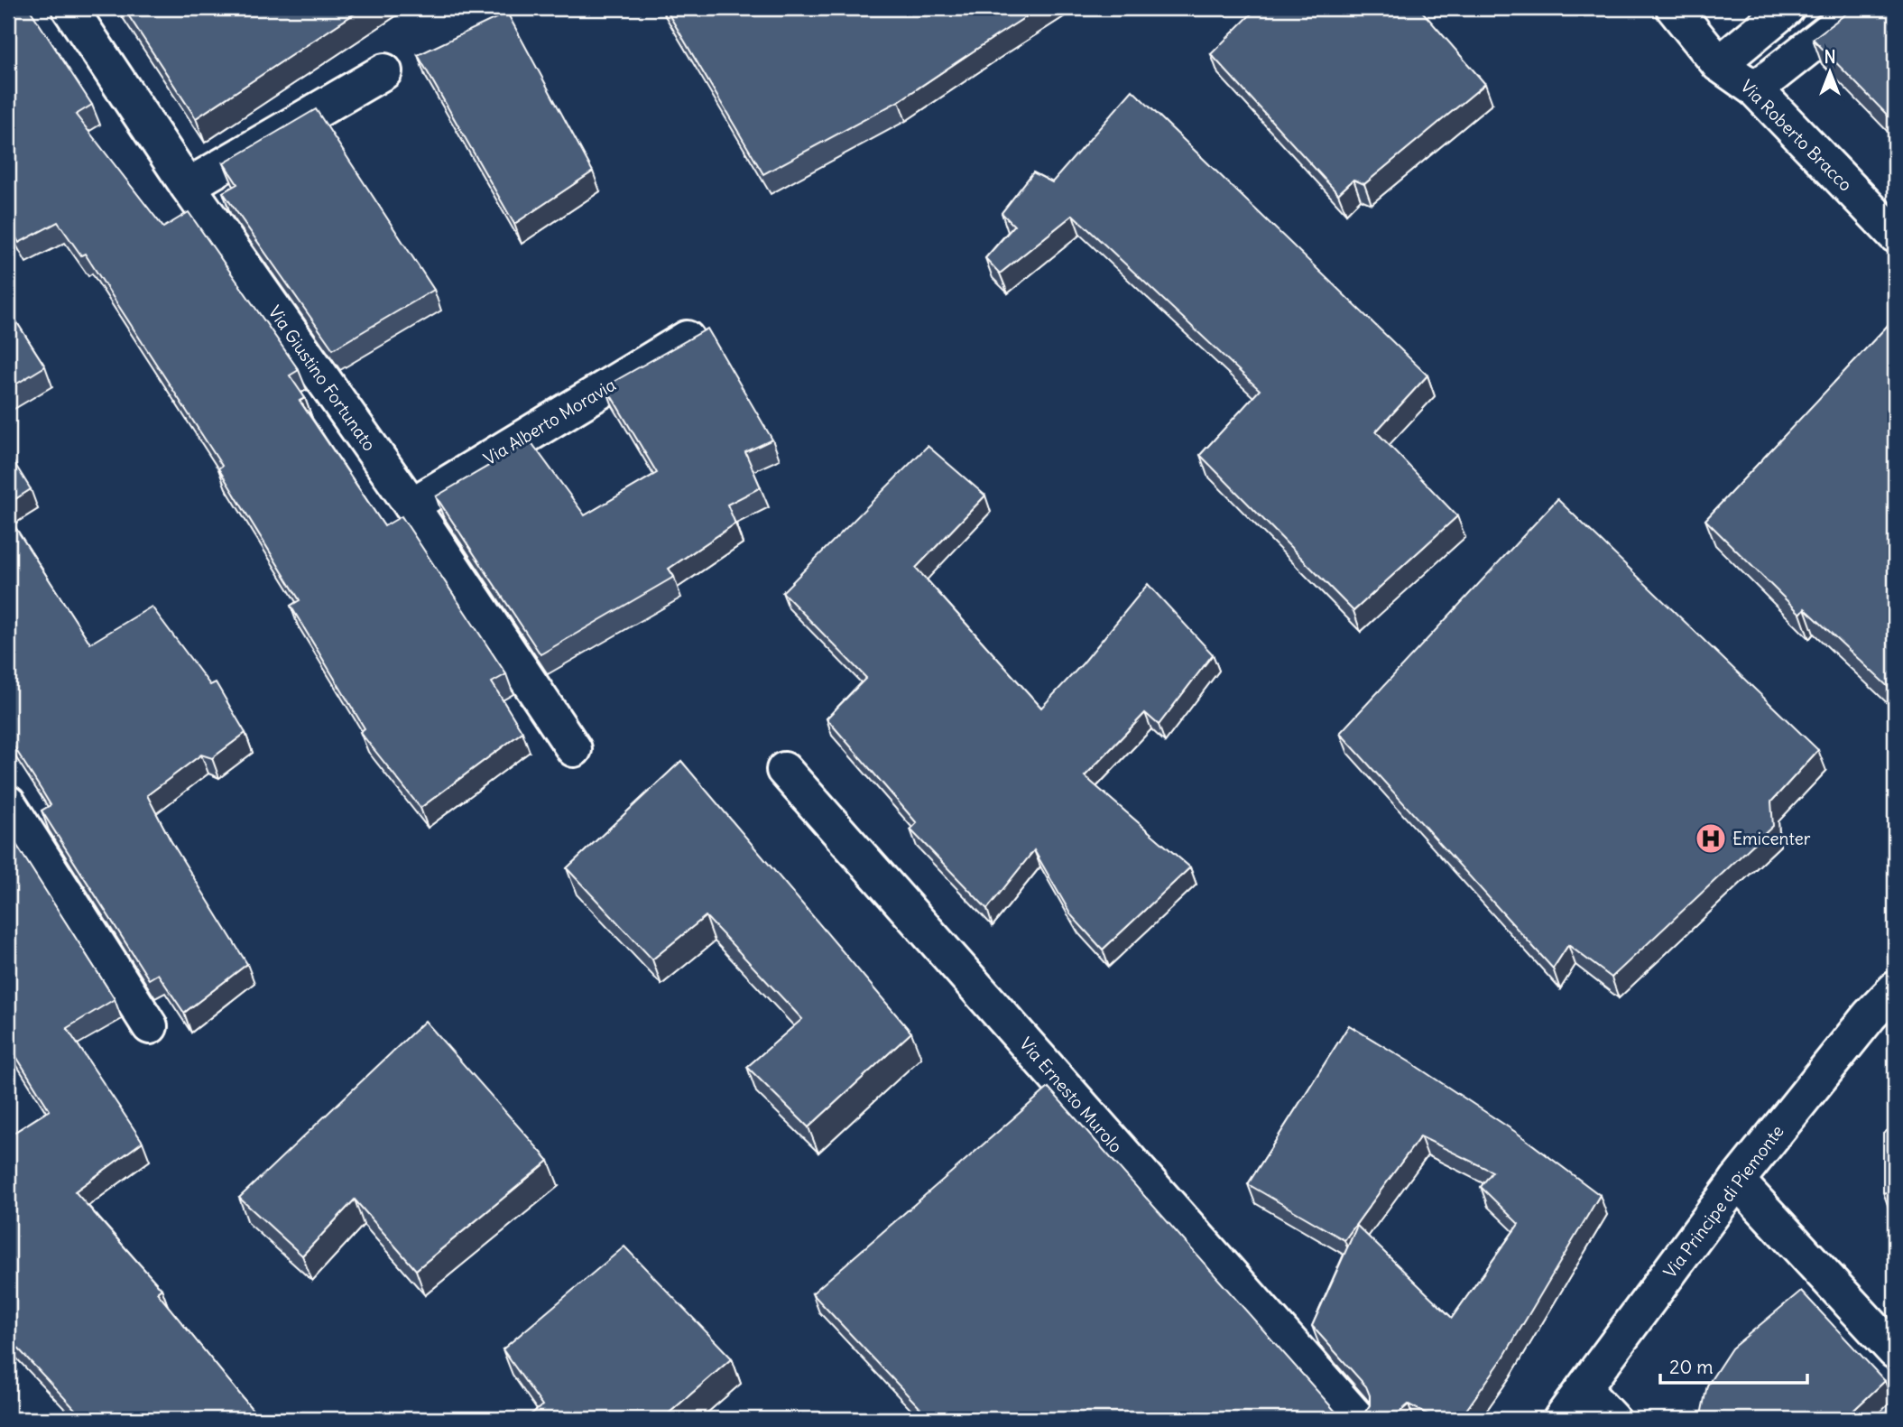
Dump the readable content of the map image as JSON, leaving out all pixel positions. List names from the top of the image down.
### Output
{
  "streets": {
    "street": [
      "Via Roberto Bracco",
      "Via Giustino Fortunato",
      "Via Alberto Moravia",
      "Via Ernesto Murolo",
      "Via Principe di Piemonte"
    ]
  },
  "crossings": [
    ["Via Giustino Fortunato", "Via Alberto Moravia"]
  ],
  "places": {
    "hospital": ["Emicenter"]
  },
  "scale_bar": "20 m",
  "north": "top"
}
